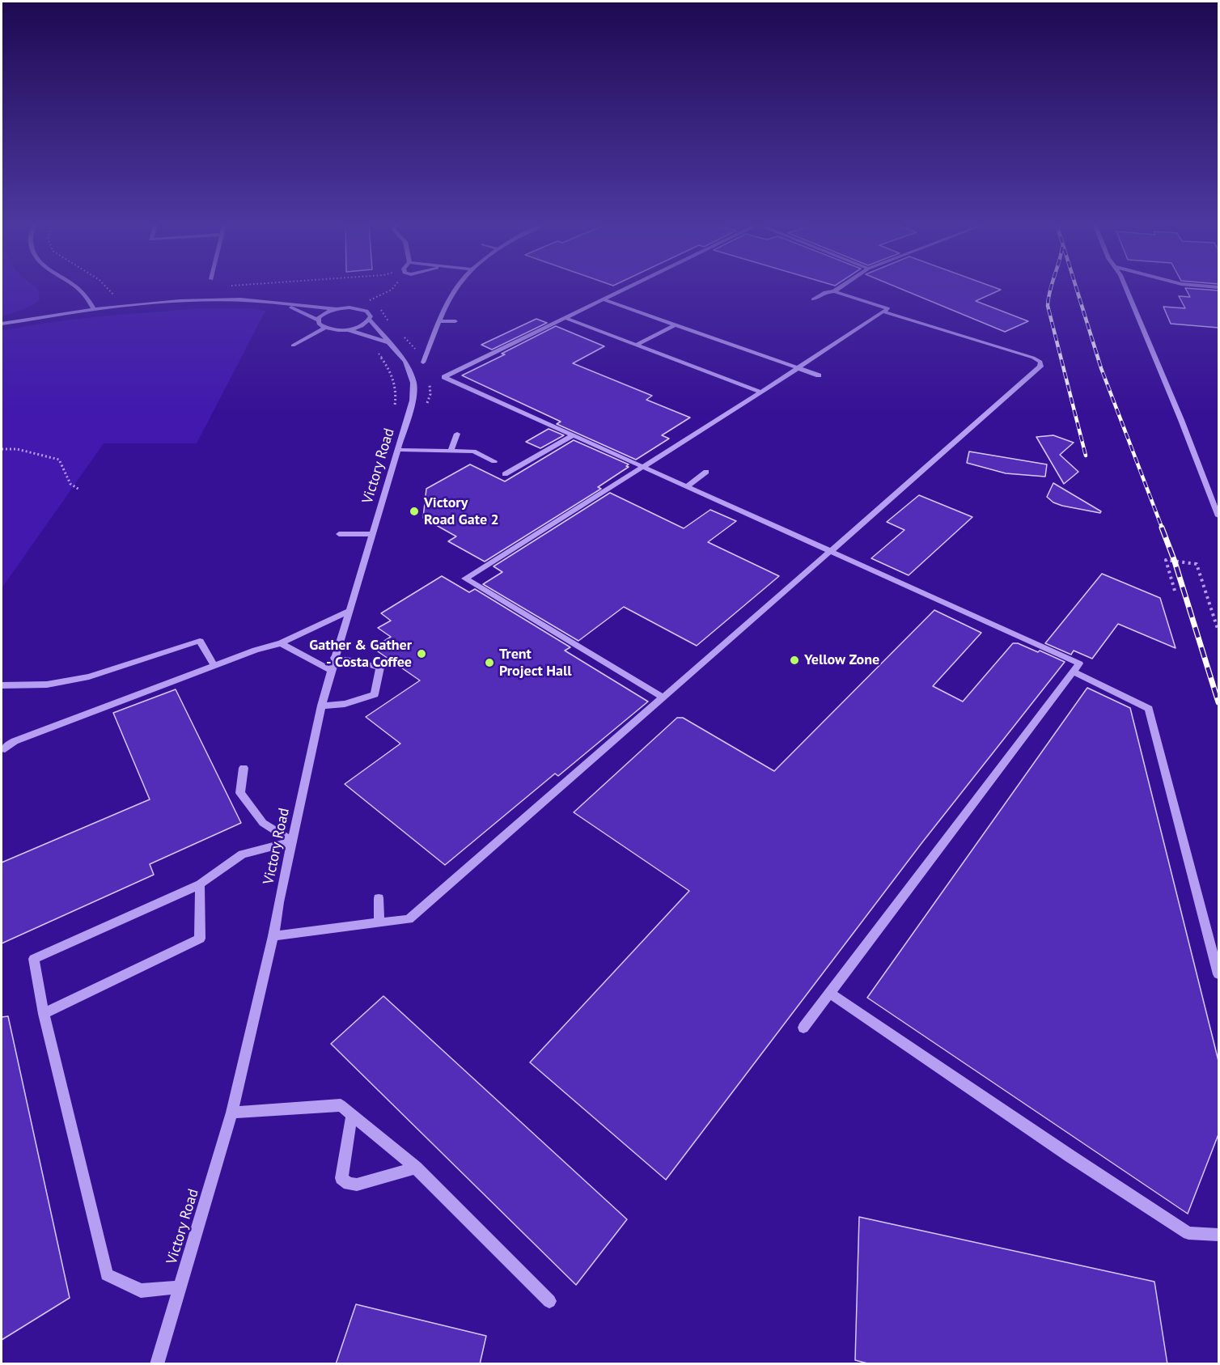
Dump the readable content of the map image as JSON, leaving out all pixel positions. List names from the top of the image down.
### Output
{
  "streets": {
    "street": ["Victory Road"]
  },
  "places": [
    "Victory Road Gate 2",
    "Gather & Gather - Costa Coffee",
    "Yellow Zone",
    "Trent Project Hall"
  ]
}
